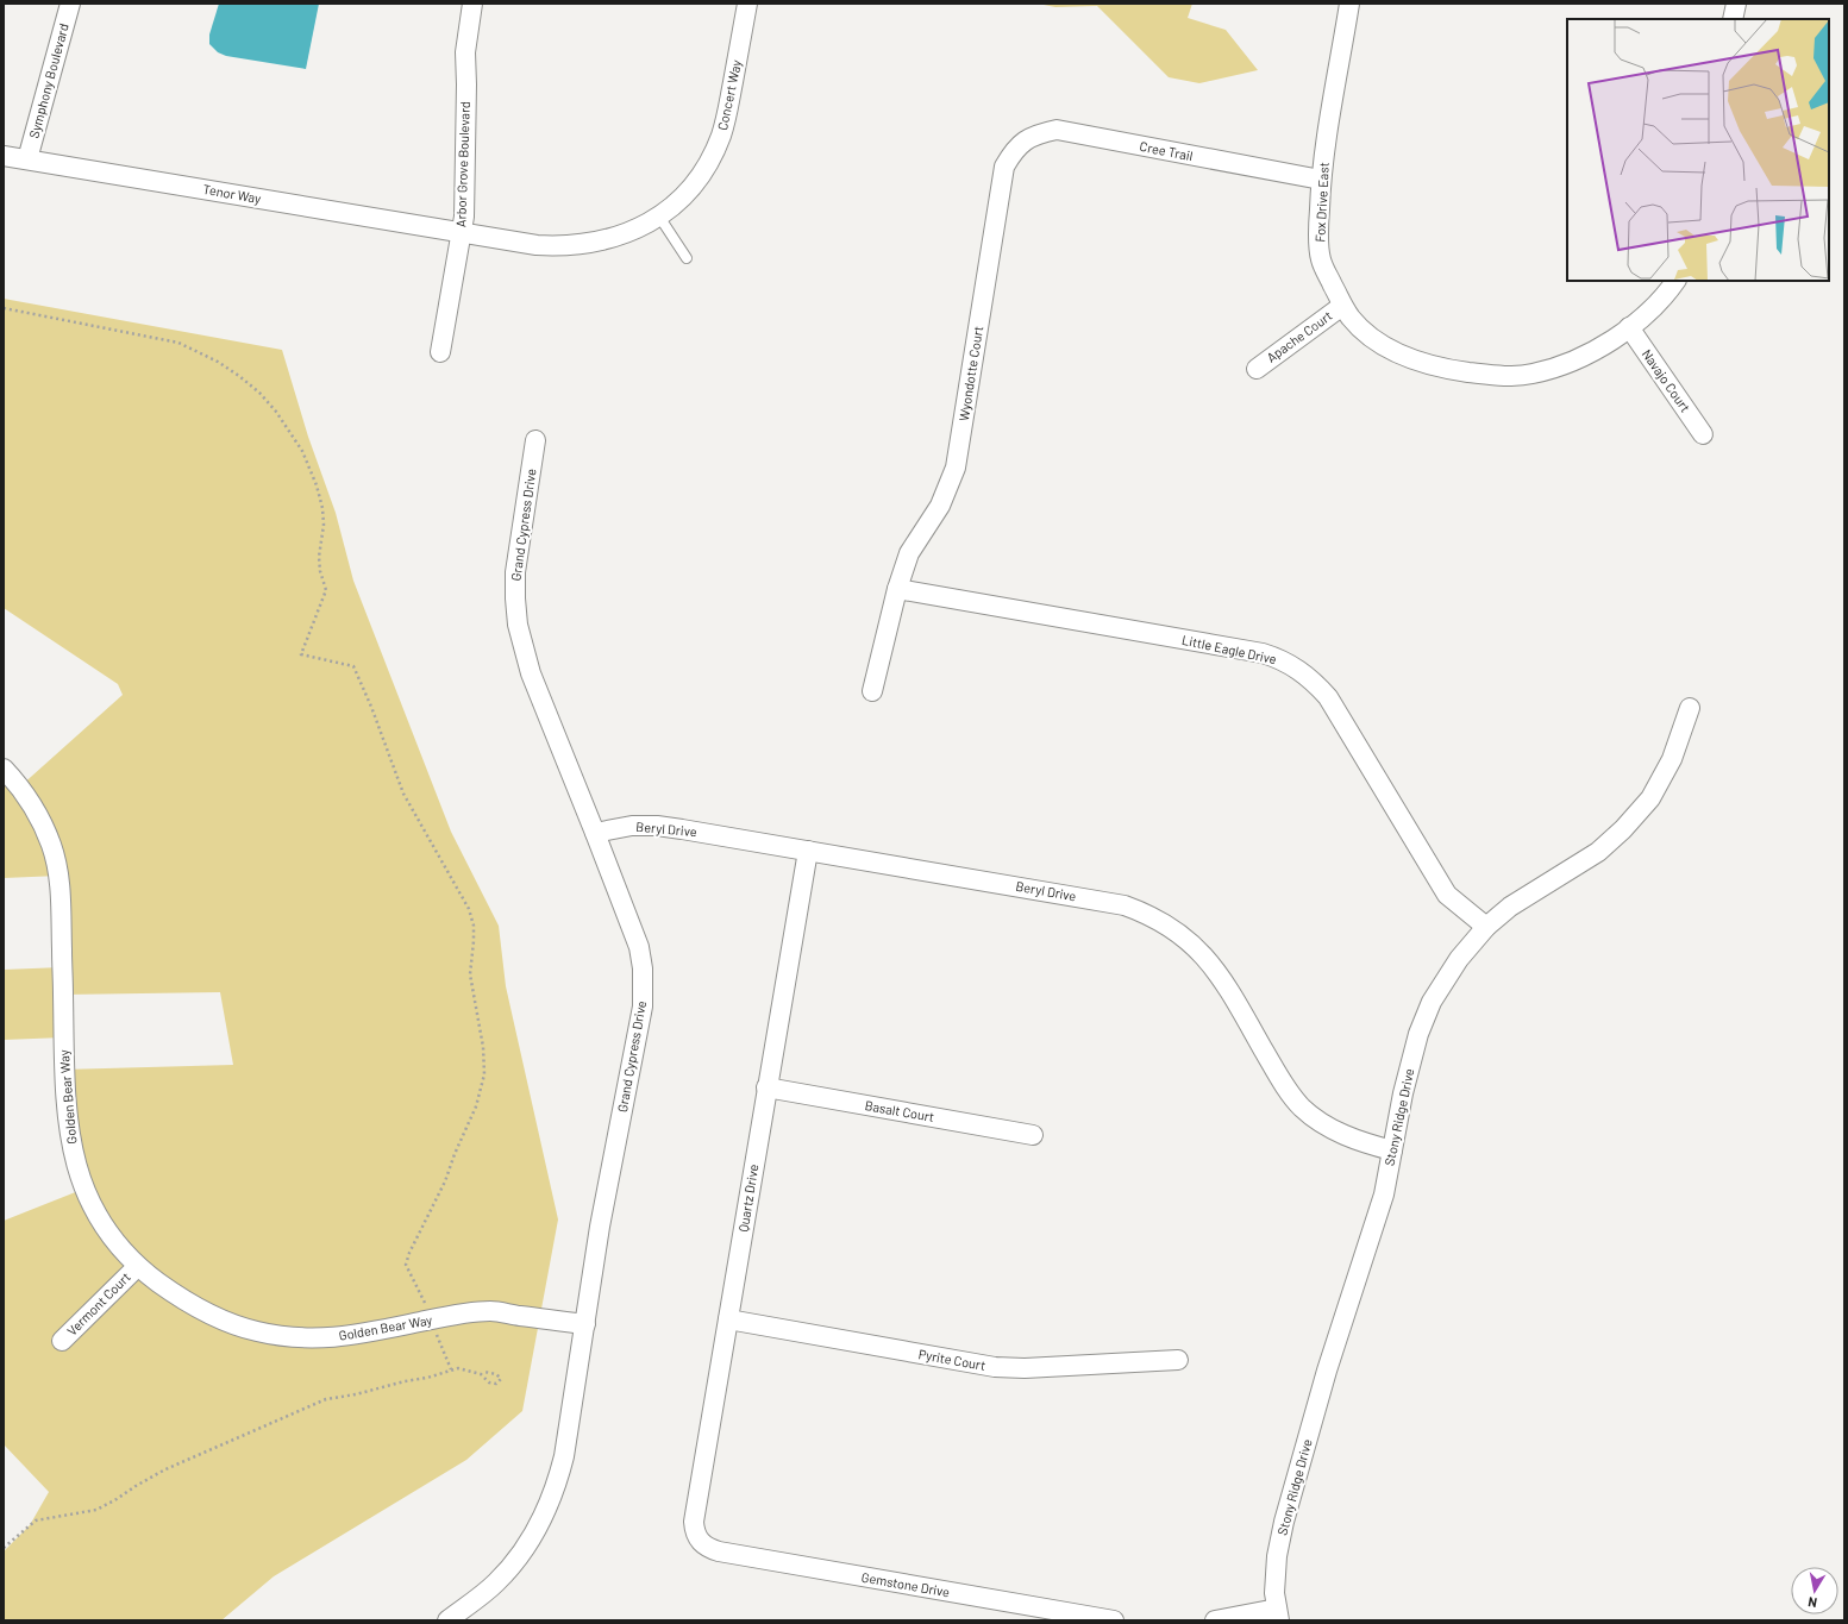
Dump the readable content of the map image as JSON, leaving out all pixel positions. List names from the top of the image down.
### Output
{
  "streets": {
    "street": [
      "Symphony Boulevard",
      "Concert Way",
      "Cree Trail",
      "Arbor Grove Boulevard",
      "Tenor Way",
      "Fox Drive East",
      "Apache Court",
      "Wyondotte Court",
      "Navajo Court",
      "Grand Cypress Drive",
      "Little Eagle Drive",
      "Beryl Drive",
      "Golden Bear Way",
      "Basalt Court",
      "Stony Ridge Drive",
      "Quartz Drive",
      "Vermont Court",
      "Pyrite Court",
      "Gemstone Drive"
    ]
  },
  "crossings": [
    ["Symphony Boulevard", "Tenor Way"],
    ["Concert Way", "Arbor Grove Boulevard"],
    ["Concert Way", "Tenor Way"],
    ["Cree Trail", "Fox Drive East"],
    ["Cree Trail", "Wyondotte Court"],
    ["Arbor Grove Boulevard", "Tenor Way"],
    ["Fox Drive East", "Apache Court"],
    ["Fox Drive East", "Navajo Court"],
    ["Wyondotte Court", "Little Eagle Drive"],
    ["Grand Cypress Drive", "Beryl Drive"],
    ["Grand Cypress Drive", "Golden Bear Way"],
    ["Little Eagle Drive", "Stony Ridge Drive"],
    ["Beryl Drive", "Stony Ridge Drive"],
    ["Beryl Drive", "Quartz Drive"],
    ["Golden Bear Way", "Vermont Court"],
    ["Basalt Court", "Quartz Drive"],
    ["Quartz Drive", "Pyrite Court"],
    ["Quartz Drive", "Gemstone Drive"]
  ],
  "north": "bottom"
}
